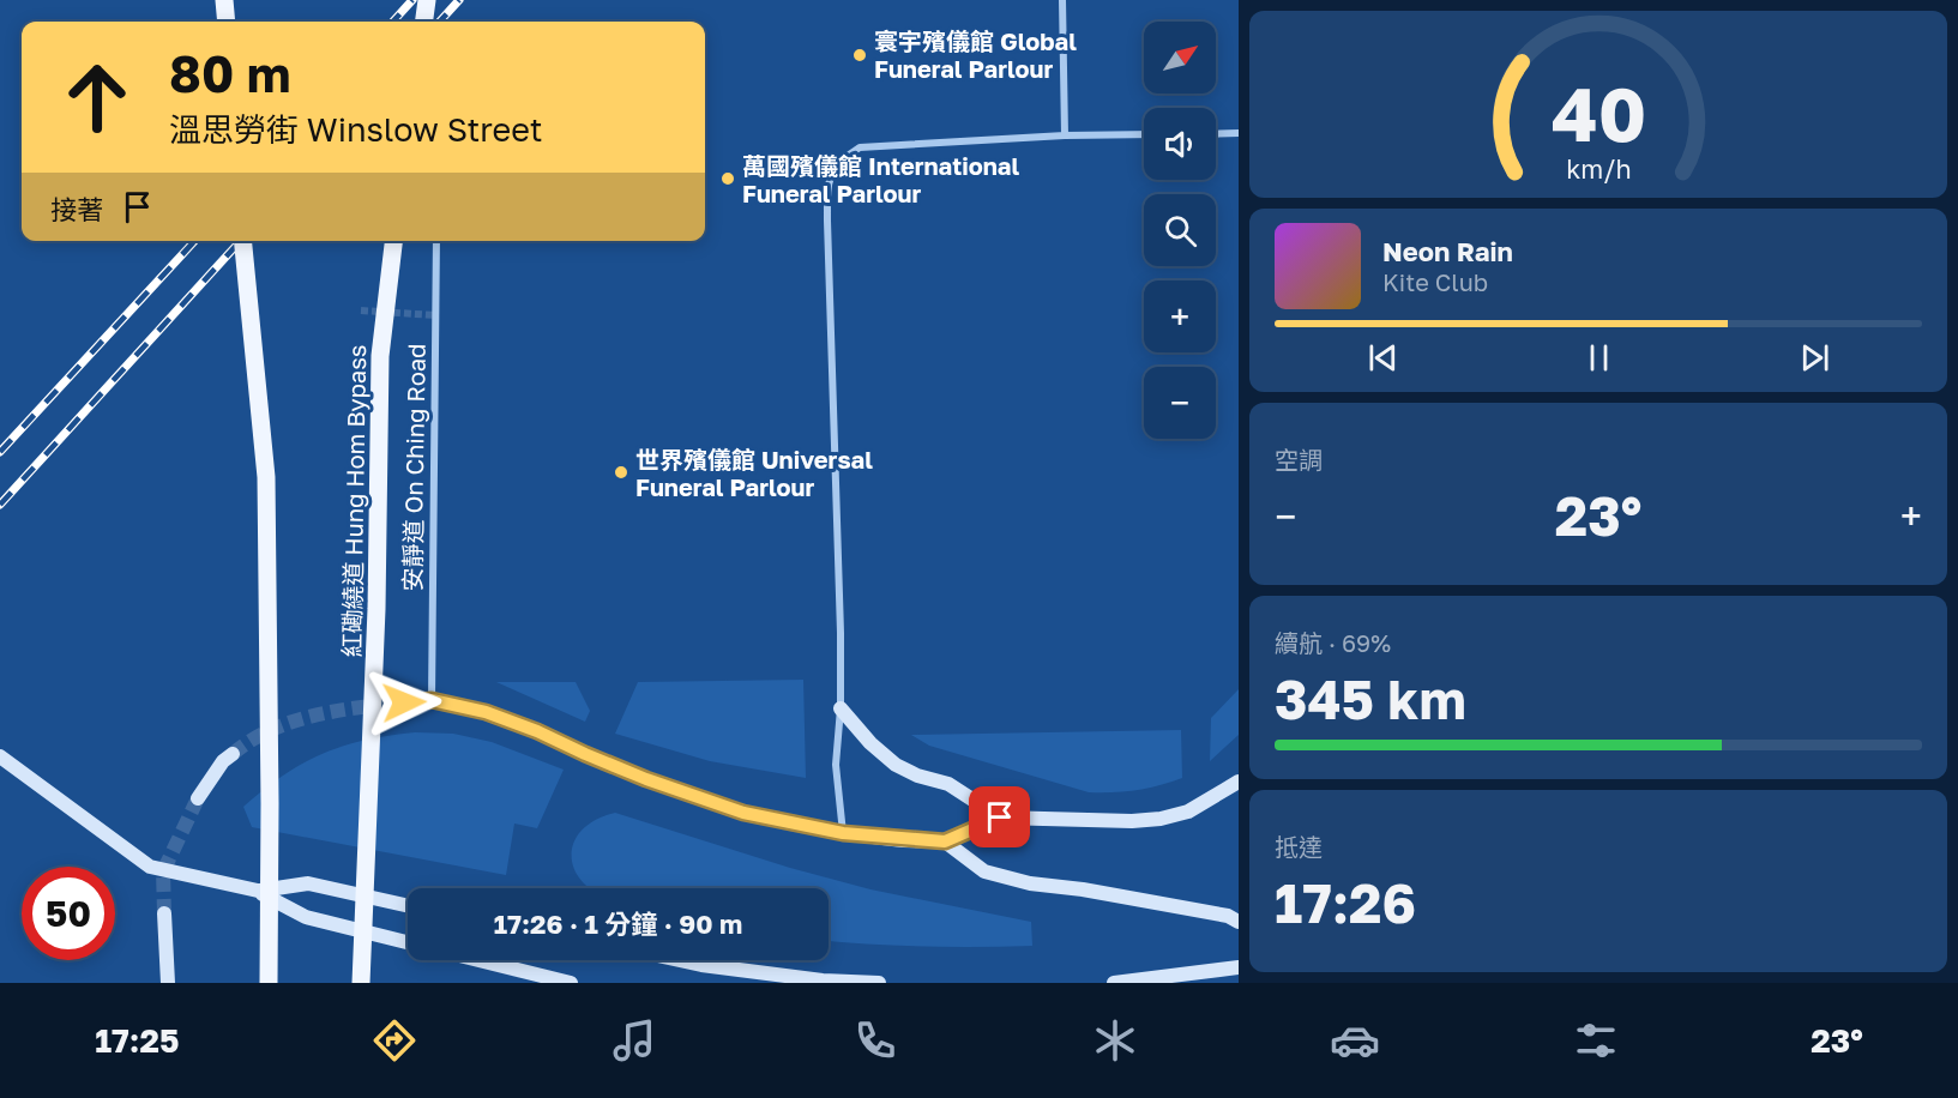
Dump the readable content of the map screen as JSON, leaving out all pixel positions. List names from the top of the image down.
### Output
{
  "streets": {
    "main road": ["紅磡繞道 Hung Hom Bypass"],
    "street": ["安靜道 On Ching Road"]
  },
  "places": ["寰宇殯儀館 Global Funeral Parlour", "萬國殯儀館 International Funeral Parlour", "世界殯儀館 Universal Funeral Parlour"],
  "north": "top right",
  "page": {
    "map_buttons": ["+", "−"],
    "turn": ["80 m", "溫思勞街 Winslow Street"],
    "then": "接著",
    "song": ["Neon Rain", "Kite Club"],
    "tile": [
      "空調",
      ["續航 · 69%", "345 km"],
      ["抵達", "17:26"]
    ],
    "heat": ["−", "23°", "+"],
    "limit": "50",
    "trip": "17:26 · 1 分鐘 · 90 m",
    "tabs": ["17:25", "23°"],
    "gauge": ["40", "km/h"]
  }
}
